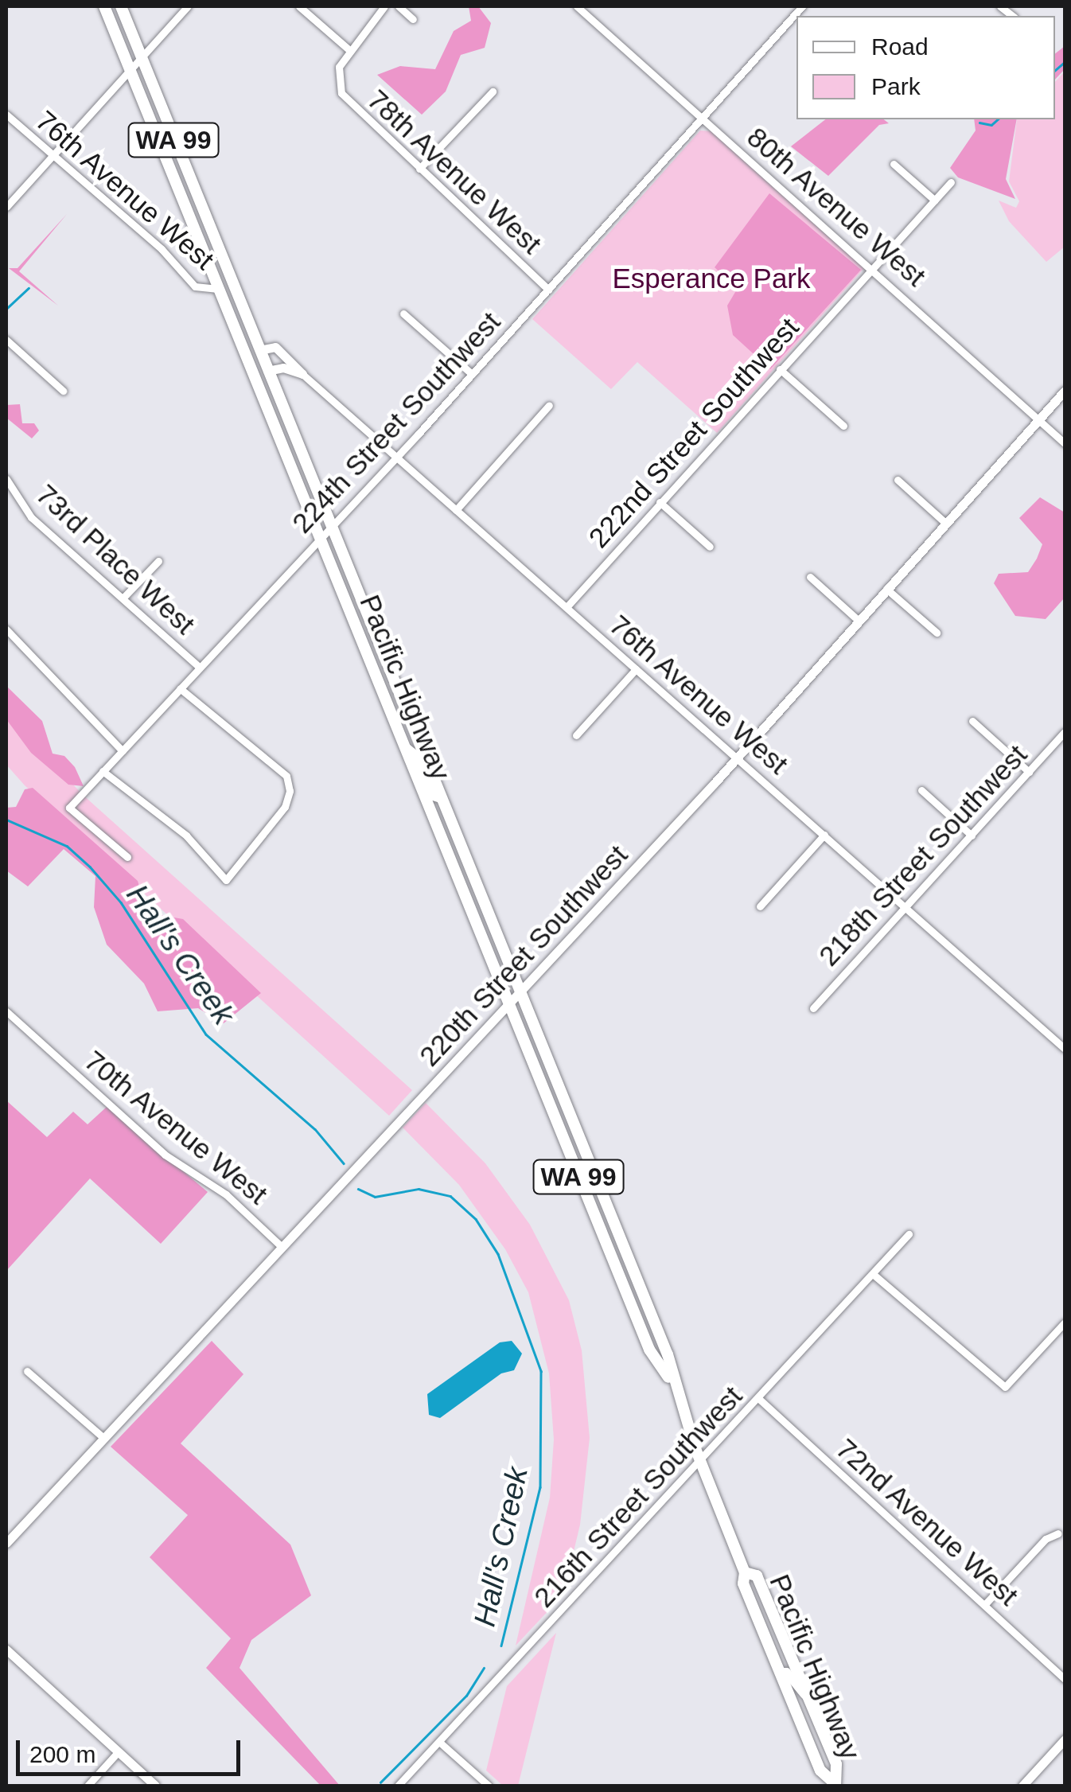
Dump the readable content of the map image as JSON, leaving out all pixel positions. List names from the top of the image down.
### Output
{
  "streets": {
    "highway": ["WA 99", "Pacific Highway"],
    "main road": ["220th Street Southwest"],
    "street": [
      "78th Avenue West",
      "76th Avenue West",
      "80th Avenue West",
      "224th Street Southwest",
      "222nd Street Southwest",
      "73rd Place West",
      "218th Street Southwest",
      "70th Avenue West",
      "216th Street Southwest",
      "72nd Avenue West"
    ]
  },
  "crossings": [
    ["78th Avenue West", "224th Street Southwest"],
    ["76th Avenue West", "224th Street Southwest"],
    ["76th Avenue West", "222nd Street Southwest"],
    ["76th Avenue West", "Pacific Highway"],
    ["76th Avenue West", "218th Street Southwest"],
    ["76th Avenue West", "220th Street Southwest"],
    ["80th Avenue West", "224th Street Southwest"],
    ["80th Avenue West", "222nd Street Southwest"],
    ["80th Avenue West", "220th Street Southwest"],
    ["224th Street Southwest", "73rd Place West"],
    ["224th Street Southwest", "Pacific Highway"],
    ["Pacific Highway", "220th Street Southwest"],
    ["Pacific Highway", "216th Street Southwest"],
    ["220th Street Southwest", "70th Avenue West"],
    ["216th Street Southwest", "72nd Avenue West"]
  ],
  "water": ["Hall's Creek"],
  "parks": ["Esperance Park"],
  "legend": ["Road", "Park"],
  "scale_bar": "200 m"
}
